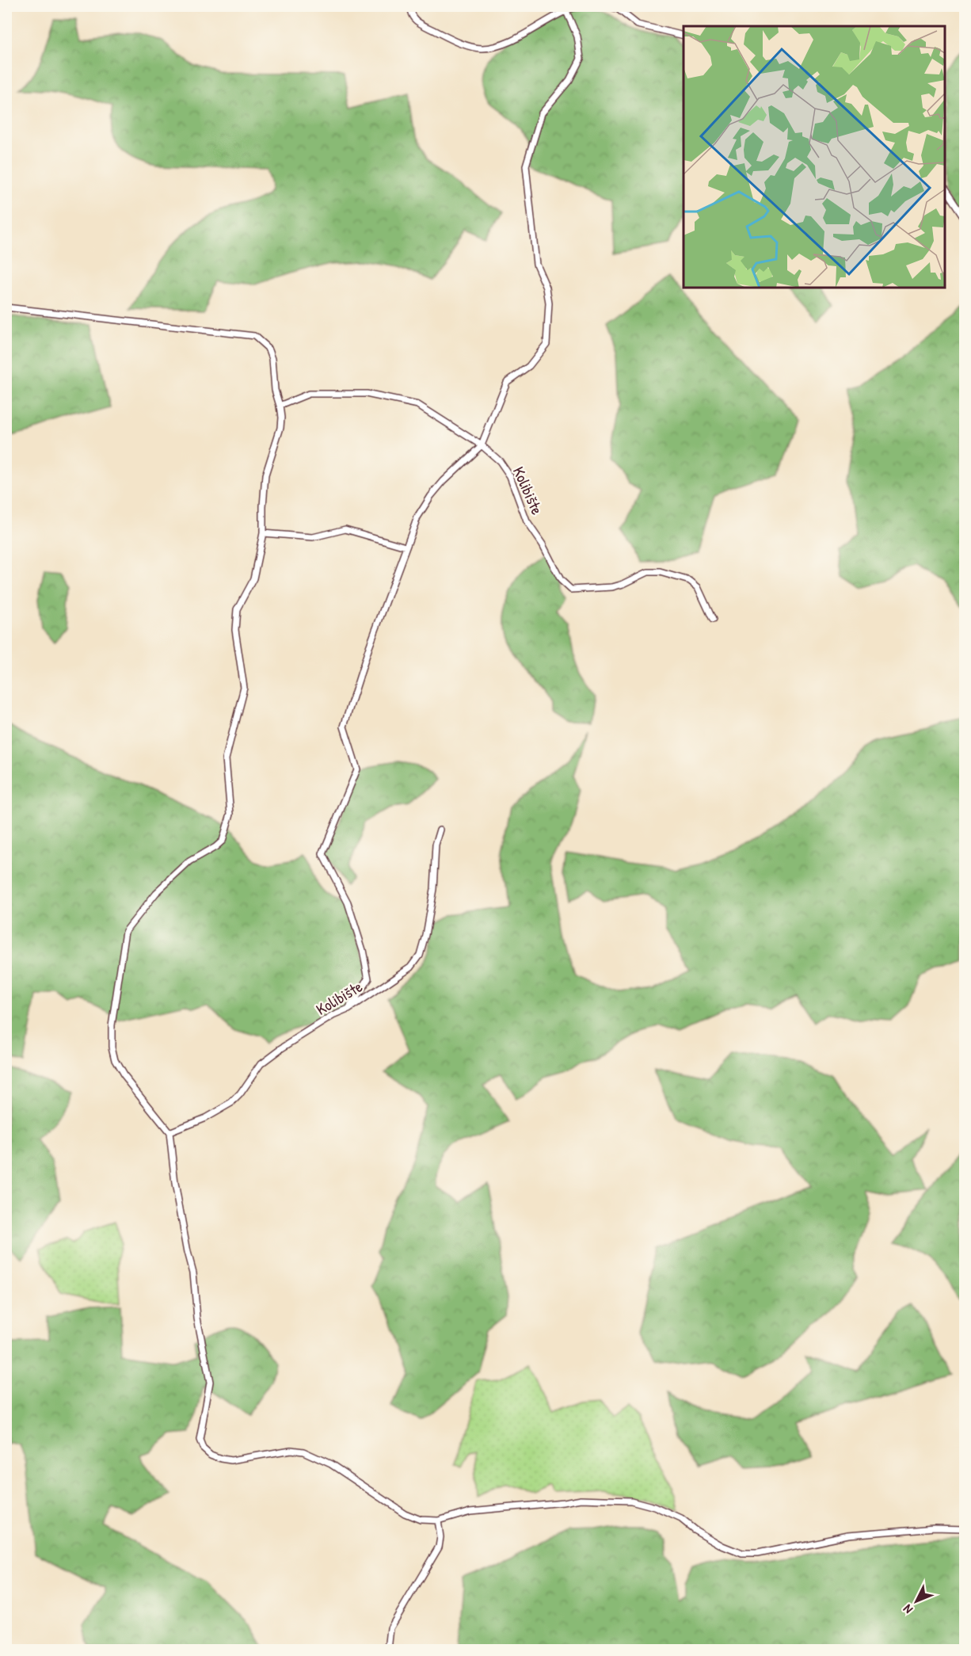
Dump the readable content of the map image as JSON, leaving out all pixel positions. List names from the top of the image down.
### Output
{
  "streets": {
    "street": ["Kolibište"]
  },
  "north": "bottom left"
}
